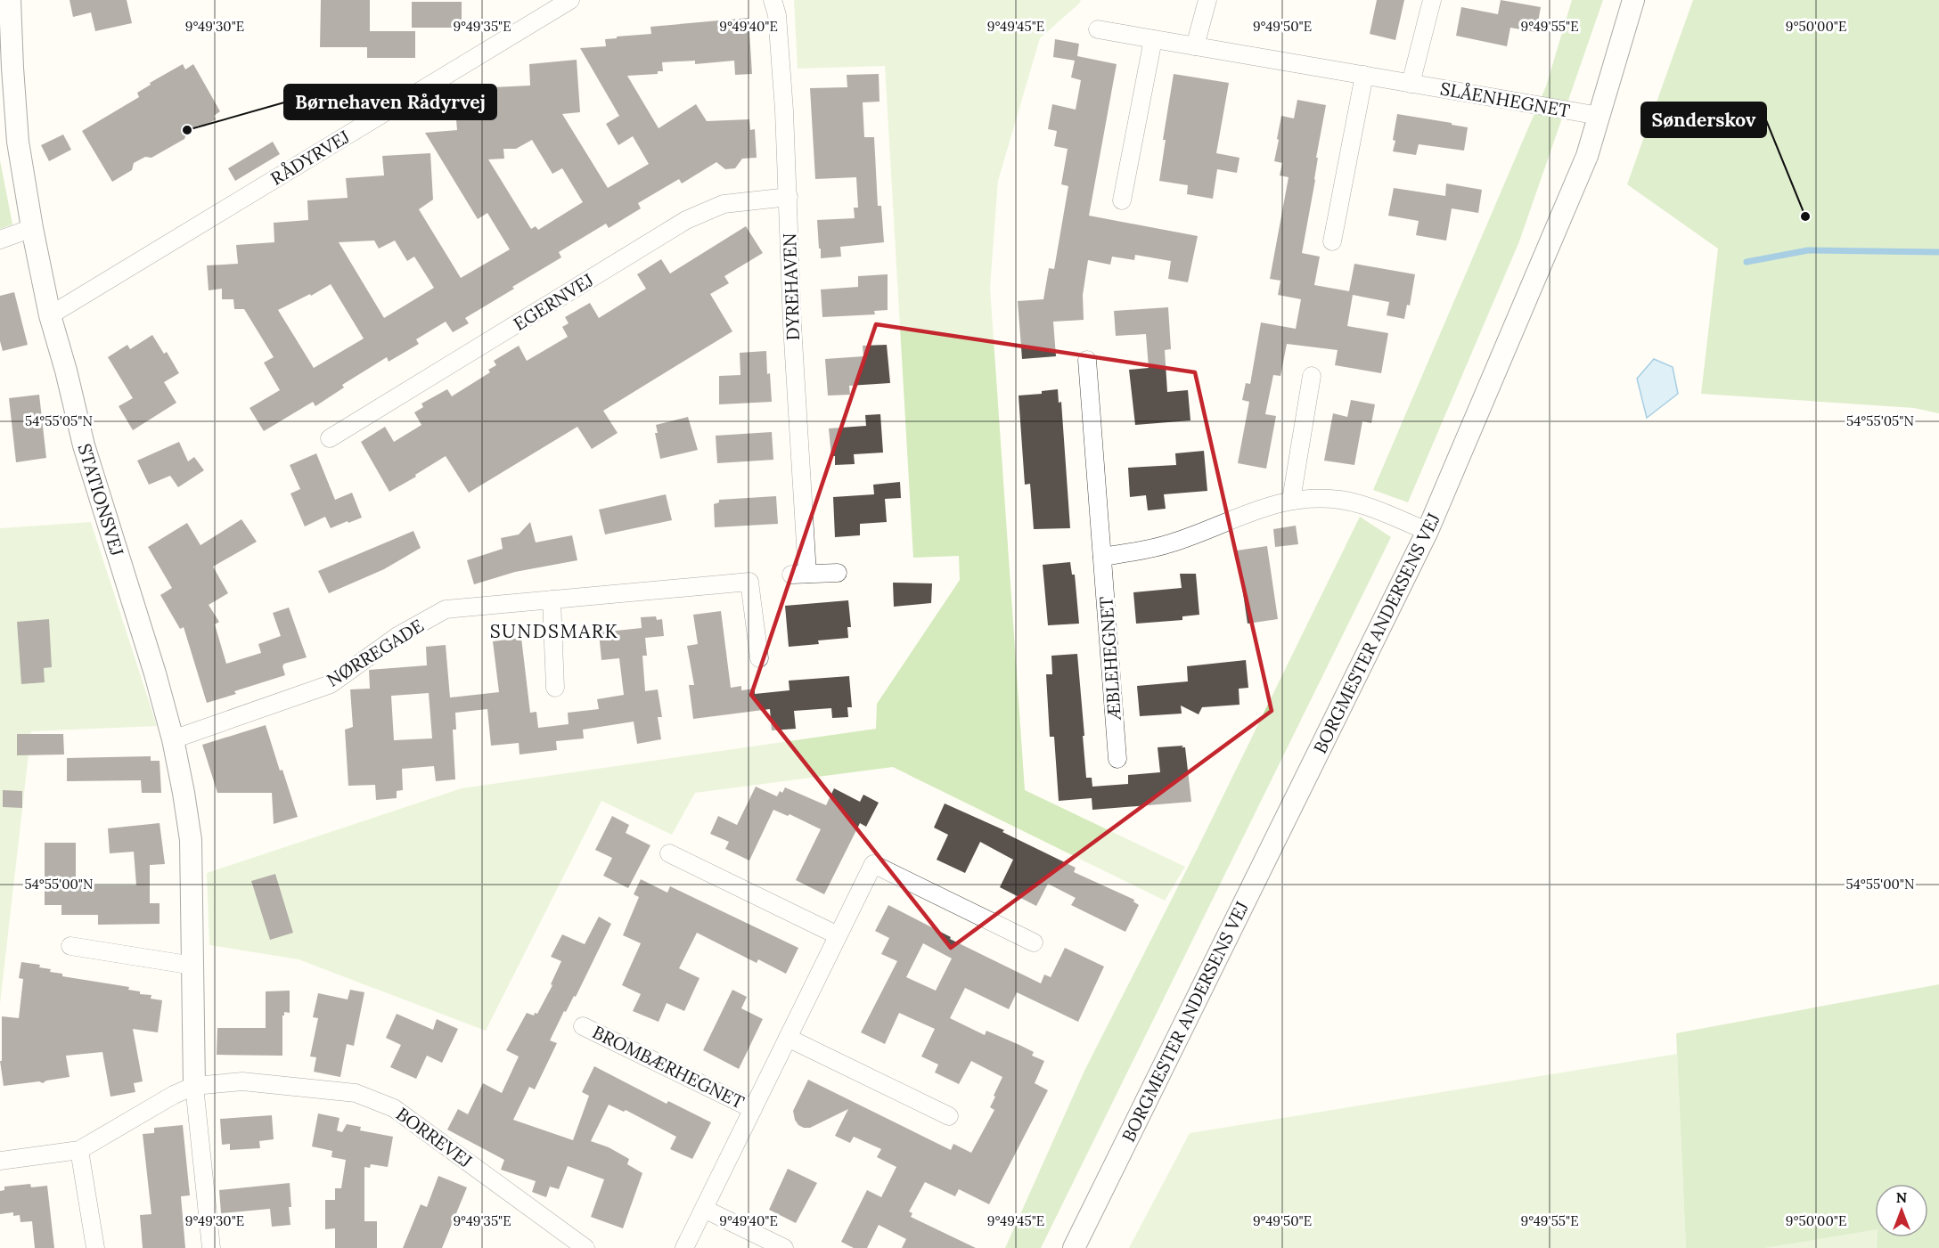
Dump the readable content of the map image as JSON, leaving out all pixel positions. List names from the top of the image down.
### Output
{
  "streets": {
    "street": [
      "SLÅENHEGNET",
      "RÅDYRVEJ",
      "DYREHAVEN",
      "EGERNVEJ",
      "STATIONSVEJ",
      "BORGMESTER ANDERSENS VEJ",
      "NØRREGADE",
      "ÆBLEHEGNET",
      "BROMBÆRHEGNET",
      "BORREVEJ"
    ]
  },
  "crossings": [
    ["SLÅENHEGNET", "BORGMESTER ANDERSENS VEJ"],
    ["RÅDYRVEJ", "STATIONSVEJ"],
    ["DYREHAVEN", "EGERNVEJ"],
    ["STATIONSVEJ", "NØRREGADE"],
    ["STATIONSVEJ", "BORREVEJ"]
  ],
  "districts": ["SUNDSMARK"],
  "places": ["Børnehaven Rådyrvej", "Sønderskov"],
  "north": "top",
  "coordinates": [
    "9°49'30\"E",
    "9°49'35\"E",
    "9°49'40\"E",
    "9°49'45\"E",
    "9°49'50\"E",
    "9°49'55\"E",
    "9°50'00\"E",
    "54°55'05\"N",
    "54°55'00\"N"
  ]
}
